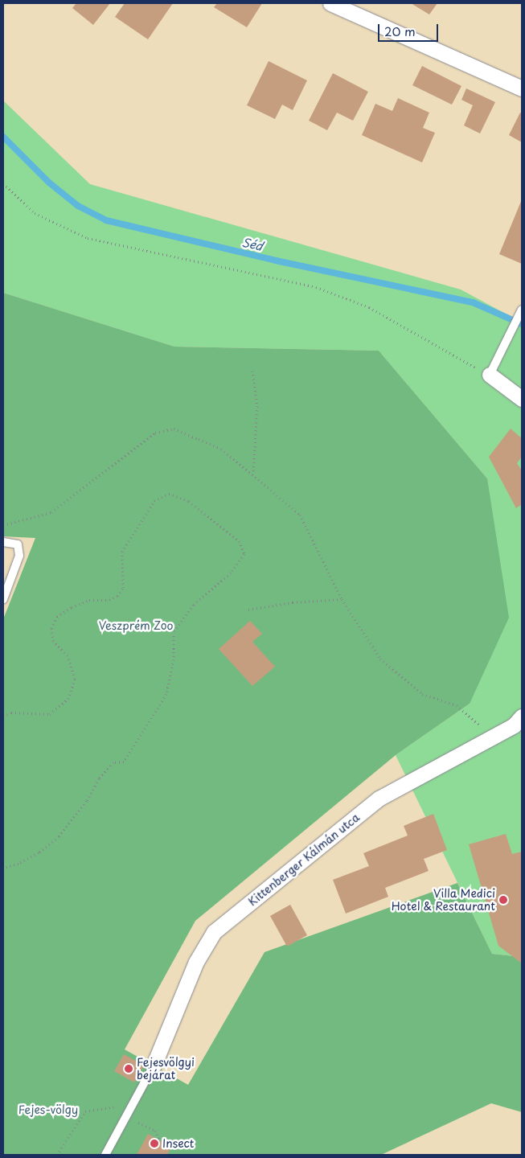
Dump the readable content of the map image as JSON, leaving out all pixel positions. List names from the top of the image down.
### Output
{
  "streets": {
    "street": ["Kittenberger Kálmán utca"]
  },
  "water": ["Séd"],
  "parks": ["Veszprém Zoo", "Fejes-völgy"],
  "places": ["Villa Medici Hotel & Restaurant", "Fejesvölgyi bejárat", "Insect"],
  "scale_bar": "20 m"
}
